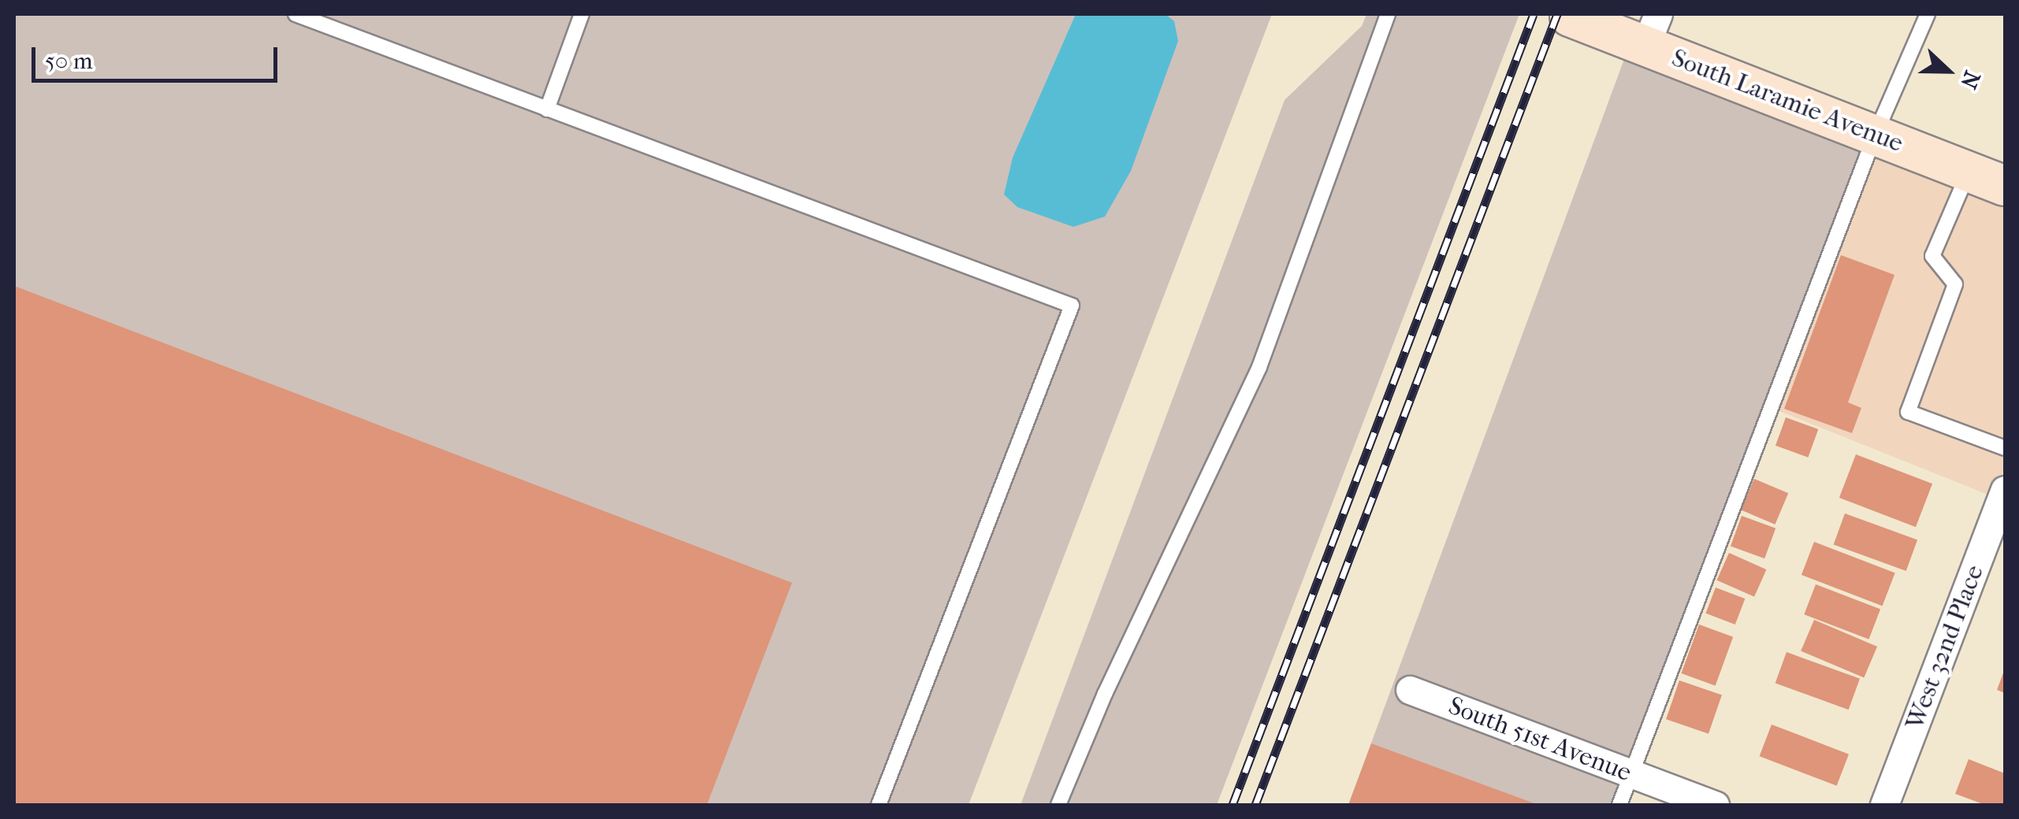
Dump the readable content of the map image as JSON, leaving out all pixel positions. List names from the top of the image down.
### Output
{
  "streets": {
    "main road": ["South Laramie Avenue"],
    "street": ["West 32nd Place", "South 51st Avenue"]
  },
  "scale_bar": "50 m",
  "north": "right"
}
